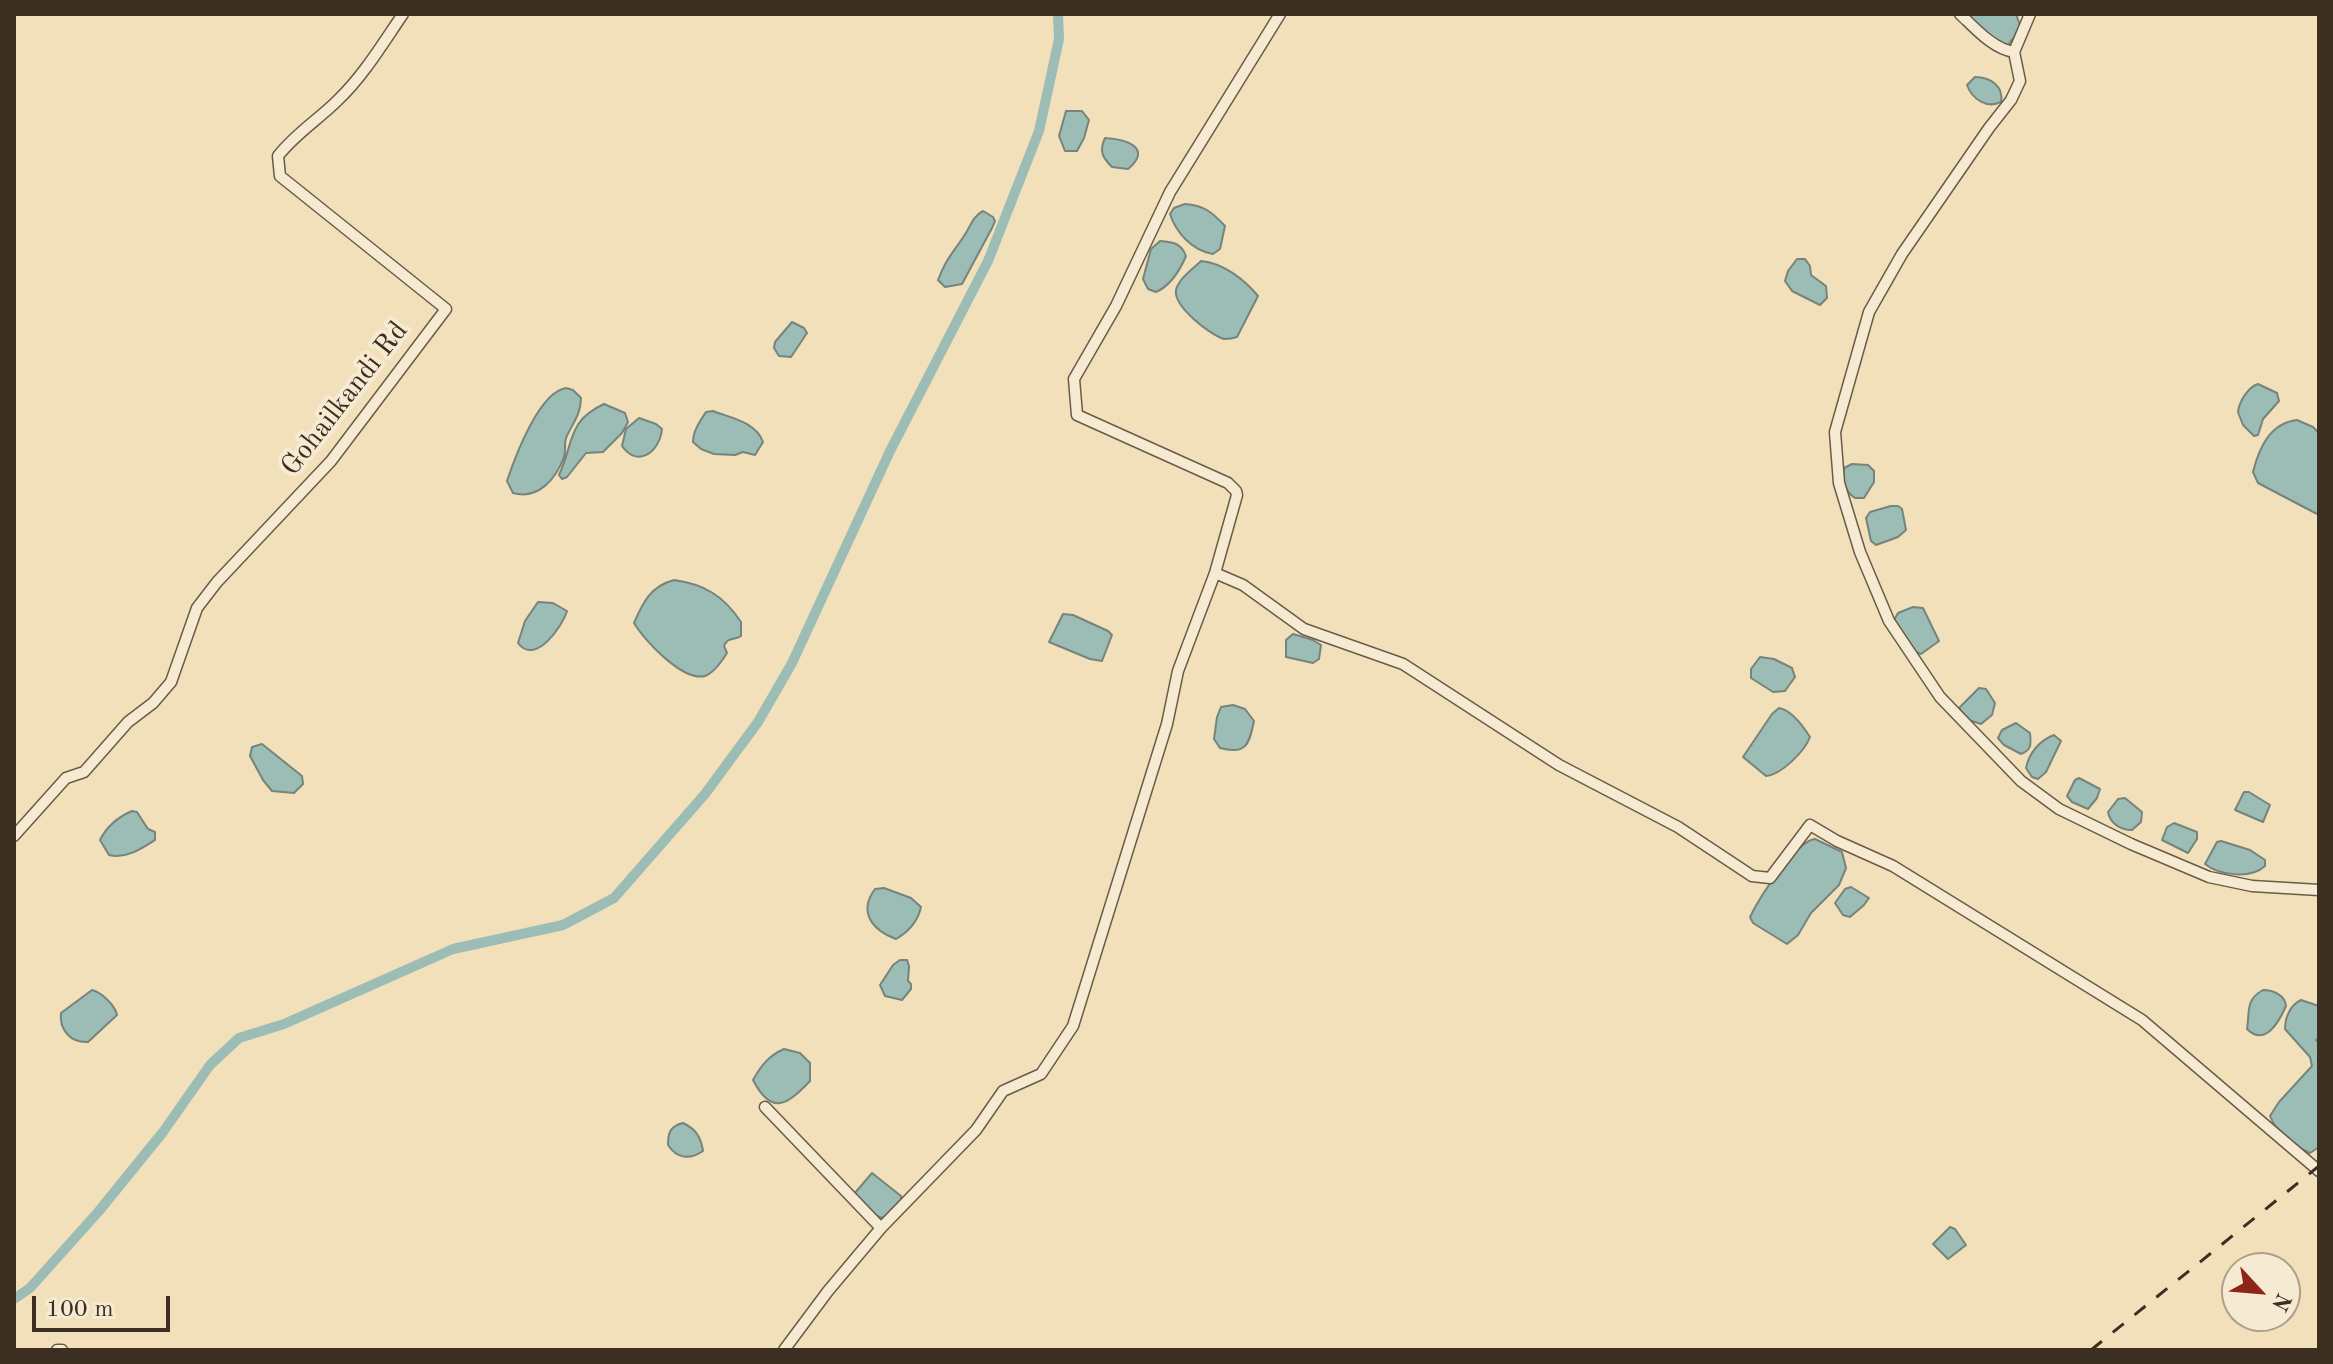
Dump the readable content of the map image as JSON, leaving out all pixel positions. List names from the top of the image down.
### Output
{
  "streets": {
    "street": ["Gohailkandi Rd"]
  },
  "scale_bar": "100 m",
  "north": "bottom right"
}
